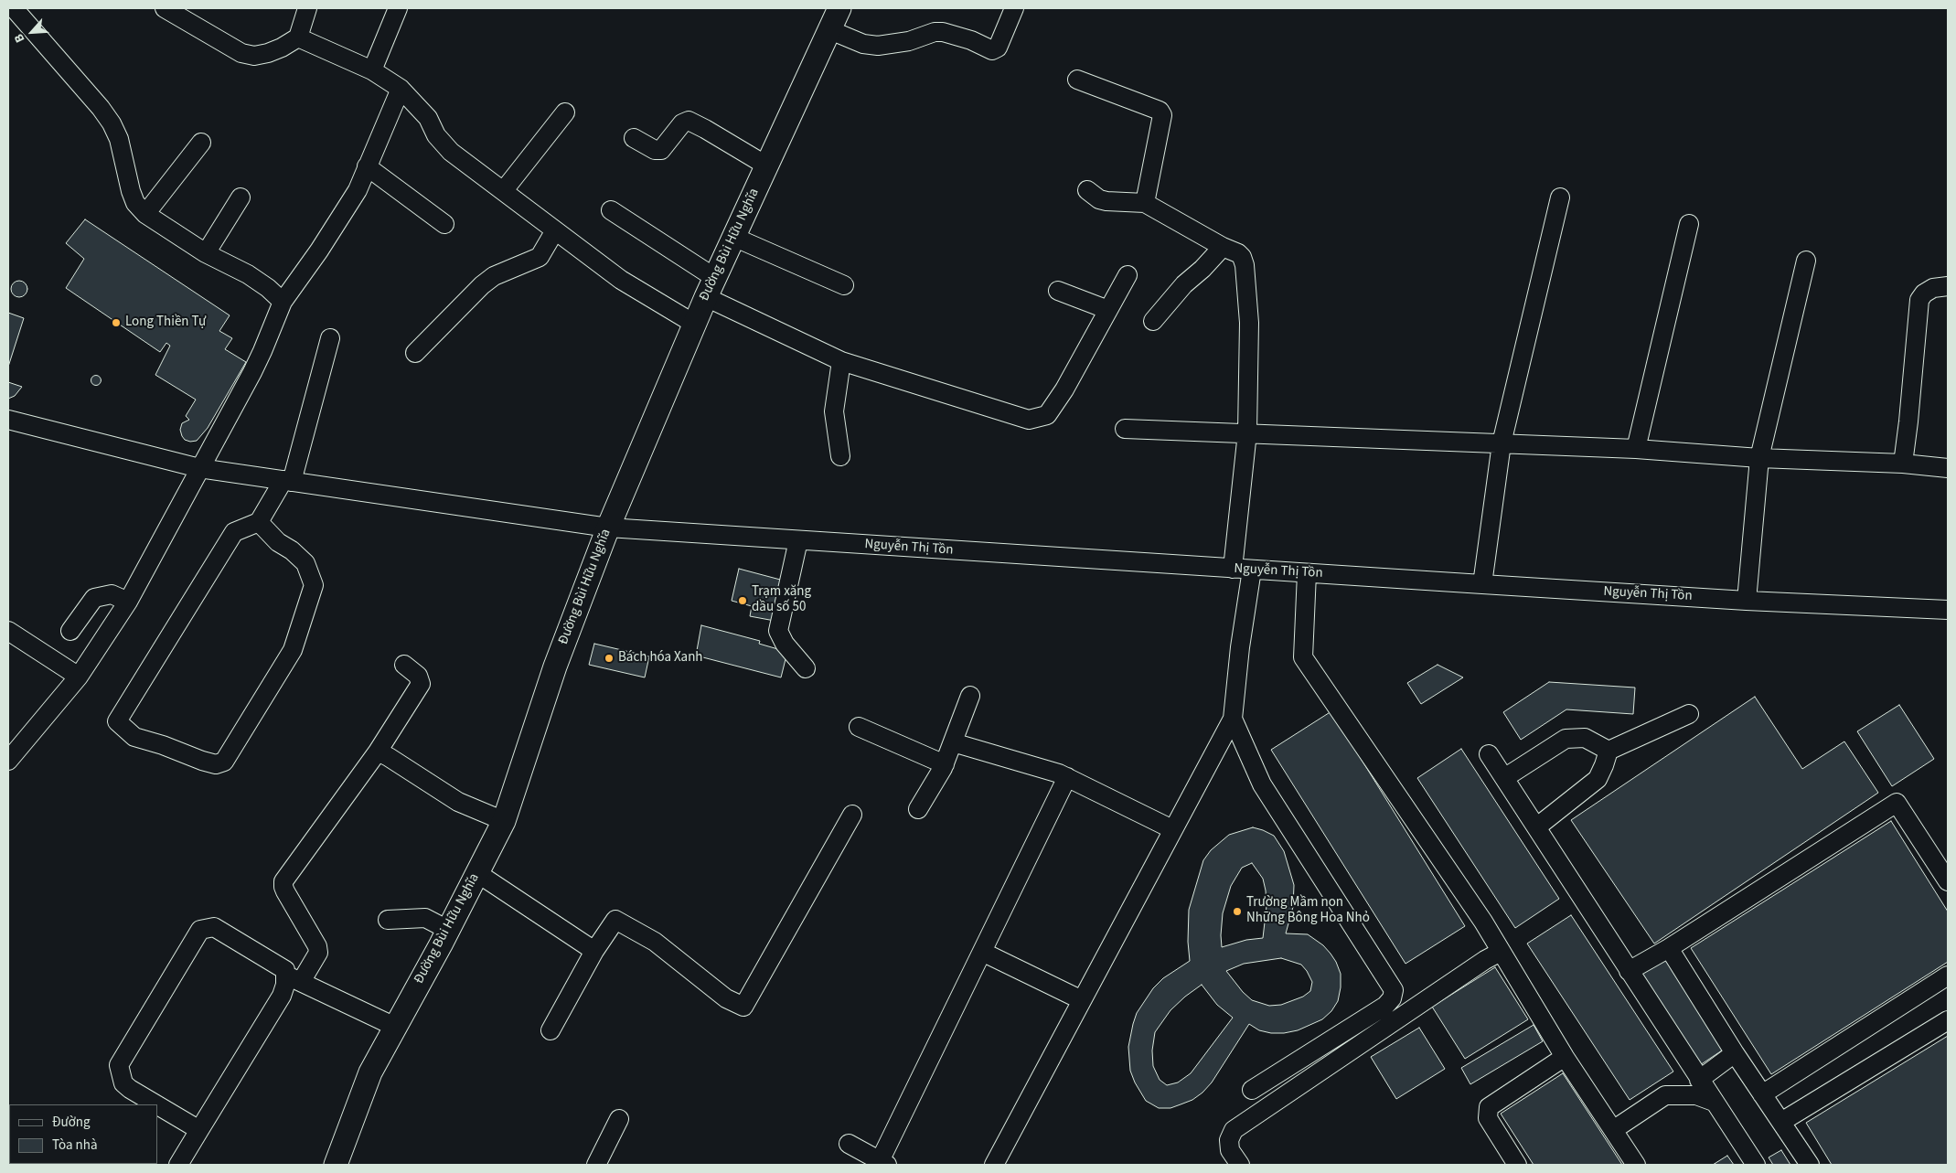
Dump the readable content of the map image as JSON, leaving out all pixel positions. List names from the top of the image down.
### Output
{
  "streets": {
    "main road": ["Đường Bùi Hữu Nghĩa"],
    "street": ["Nguyễn Thị Tồn"]
  },
  "crossings": [
    ["Đường Bùi Hữu Nghĩa", "Nguyễn Thị Tồn"]
  ],
  "places": [
    "Long Thiền Tự",
    "Trạm xăng dầu số 50",
    "Bách hóa Xanh",
    "Trường Mầm non Những Bông Hoa Nhỏ"
  ],
  "legend": ["Đường", "Tòa nhà"],
  "north": "bottom left"
}
